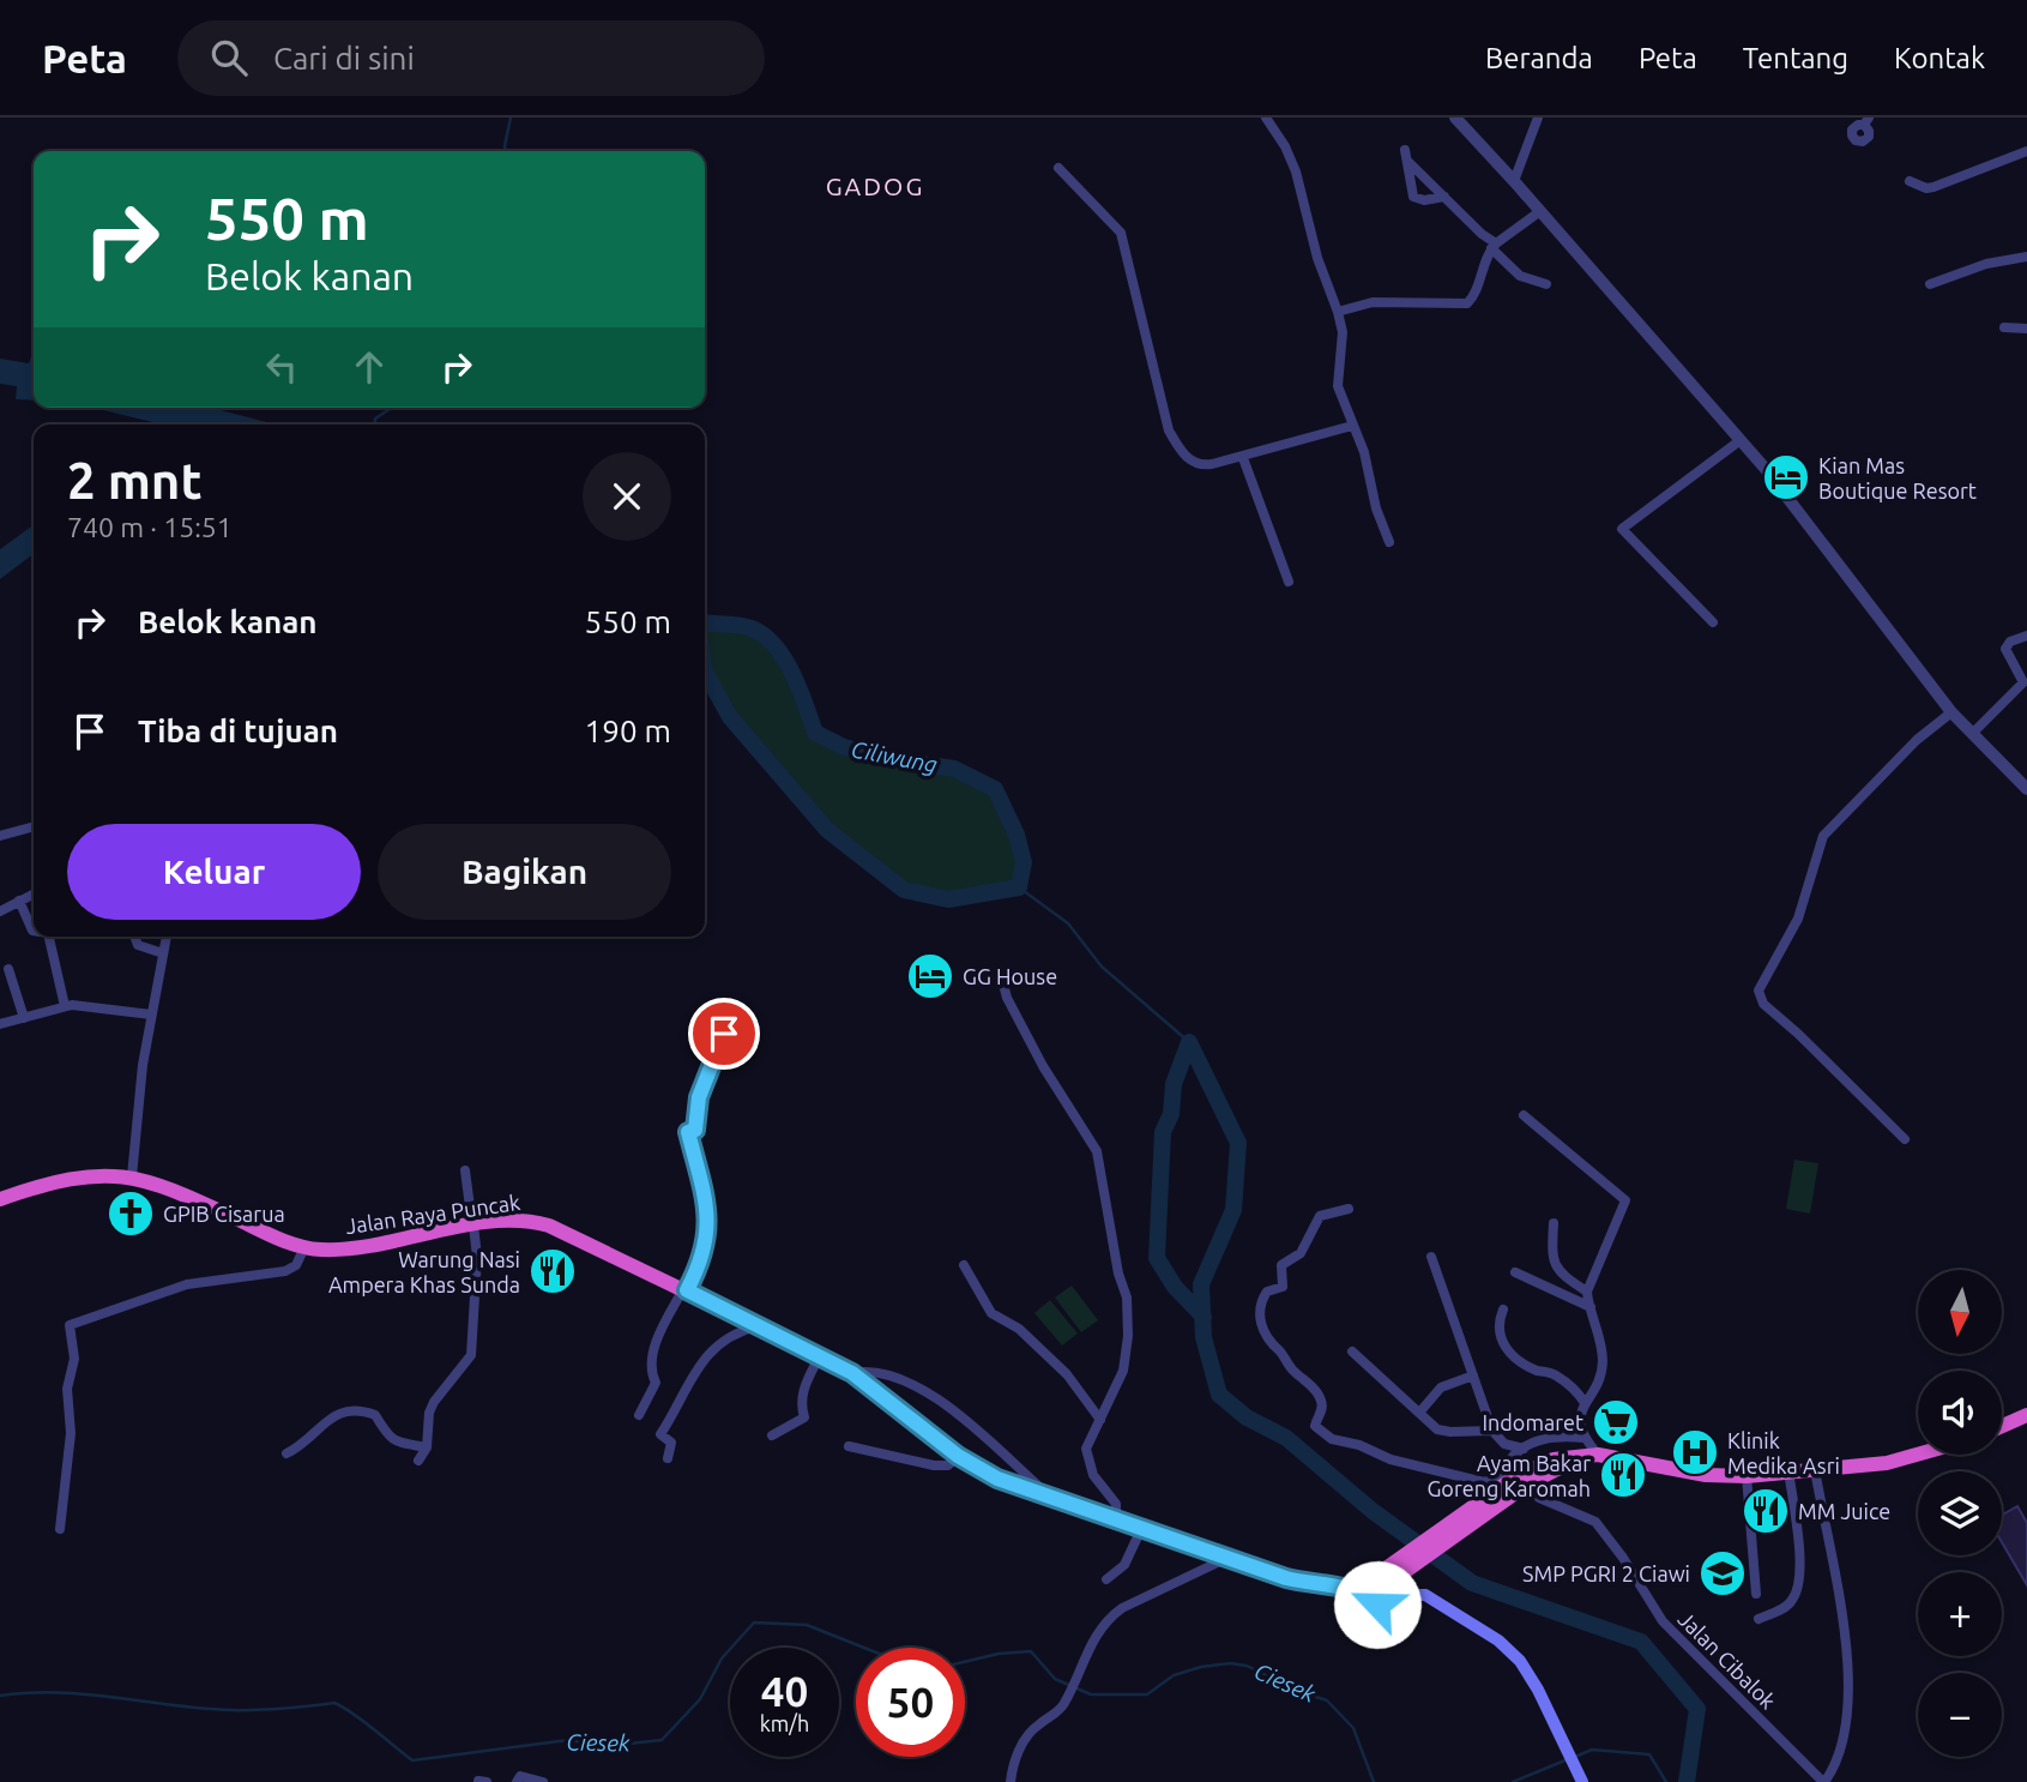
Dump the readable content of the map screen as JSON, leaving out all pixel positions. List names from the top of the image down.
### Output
{
  "streets": {
    "highway": ["Jalan Raya Puncak"],
    "street": ["Jalan Cibalok"]
  },
  "districts": ["GADOG"],
  "water": ["Ciliwung", "Ciesek"],
  "places": {
    "hotel": ["Kian Mas Boutique Resort", "GG House"],
    "church": ["GPIB Cisarua"],
    "restaurant": ["Warung Nasi Ampera Khas Sunda", "Ayam Bakar Goreng Karomah", "MM Juice"],
    "supermarket": ["Indomaret"],
    "hospital": ["Klinik Medika Asri"],
    "school or university": ["SMP PGRI 2 Ciawi"]
  },
  "north": "bottom",
  "page": {
    "header": "Peta",
    "search": "Cari di sini",
    "nav": [
      "Beranda",
      "Peta",
      "Tentang",
      "Kontak"
    ],
    "turn": ["550 m", "Belok kanan"],
    "heading": ["2 mnt", "740 m · 15:51"],
    "list": [
      {
        "name": "Belok kanan",
        "value": "550 m"
      },
      {
        "name": "Tiba di tujuan",
        "value": "190 m"
      }
    ],
    "buttons": ["Keluar", "Bagikan"],
    "map_buttons": ["+", "−"],
    "speed": "40 km/h",
    "limit": "50"
  }
}
